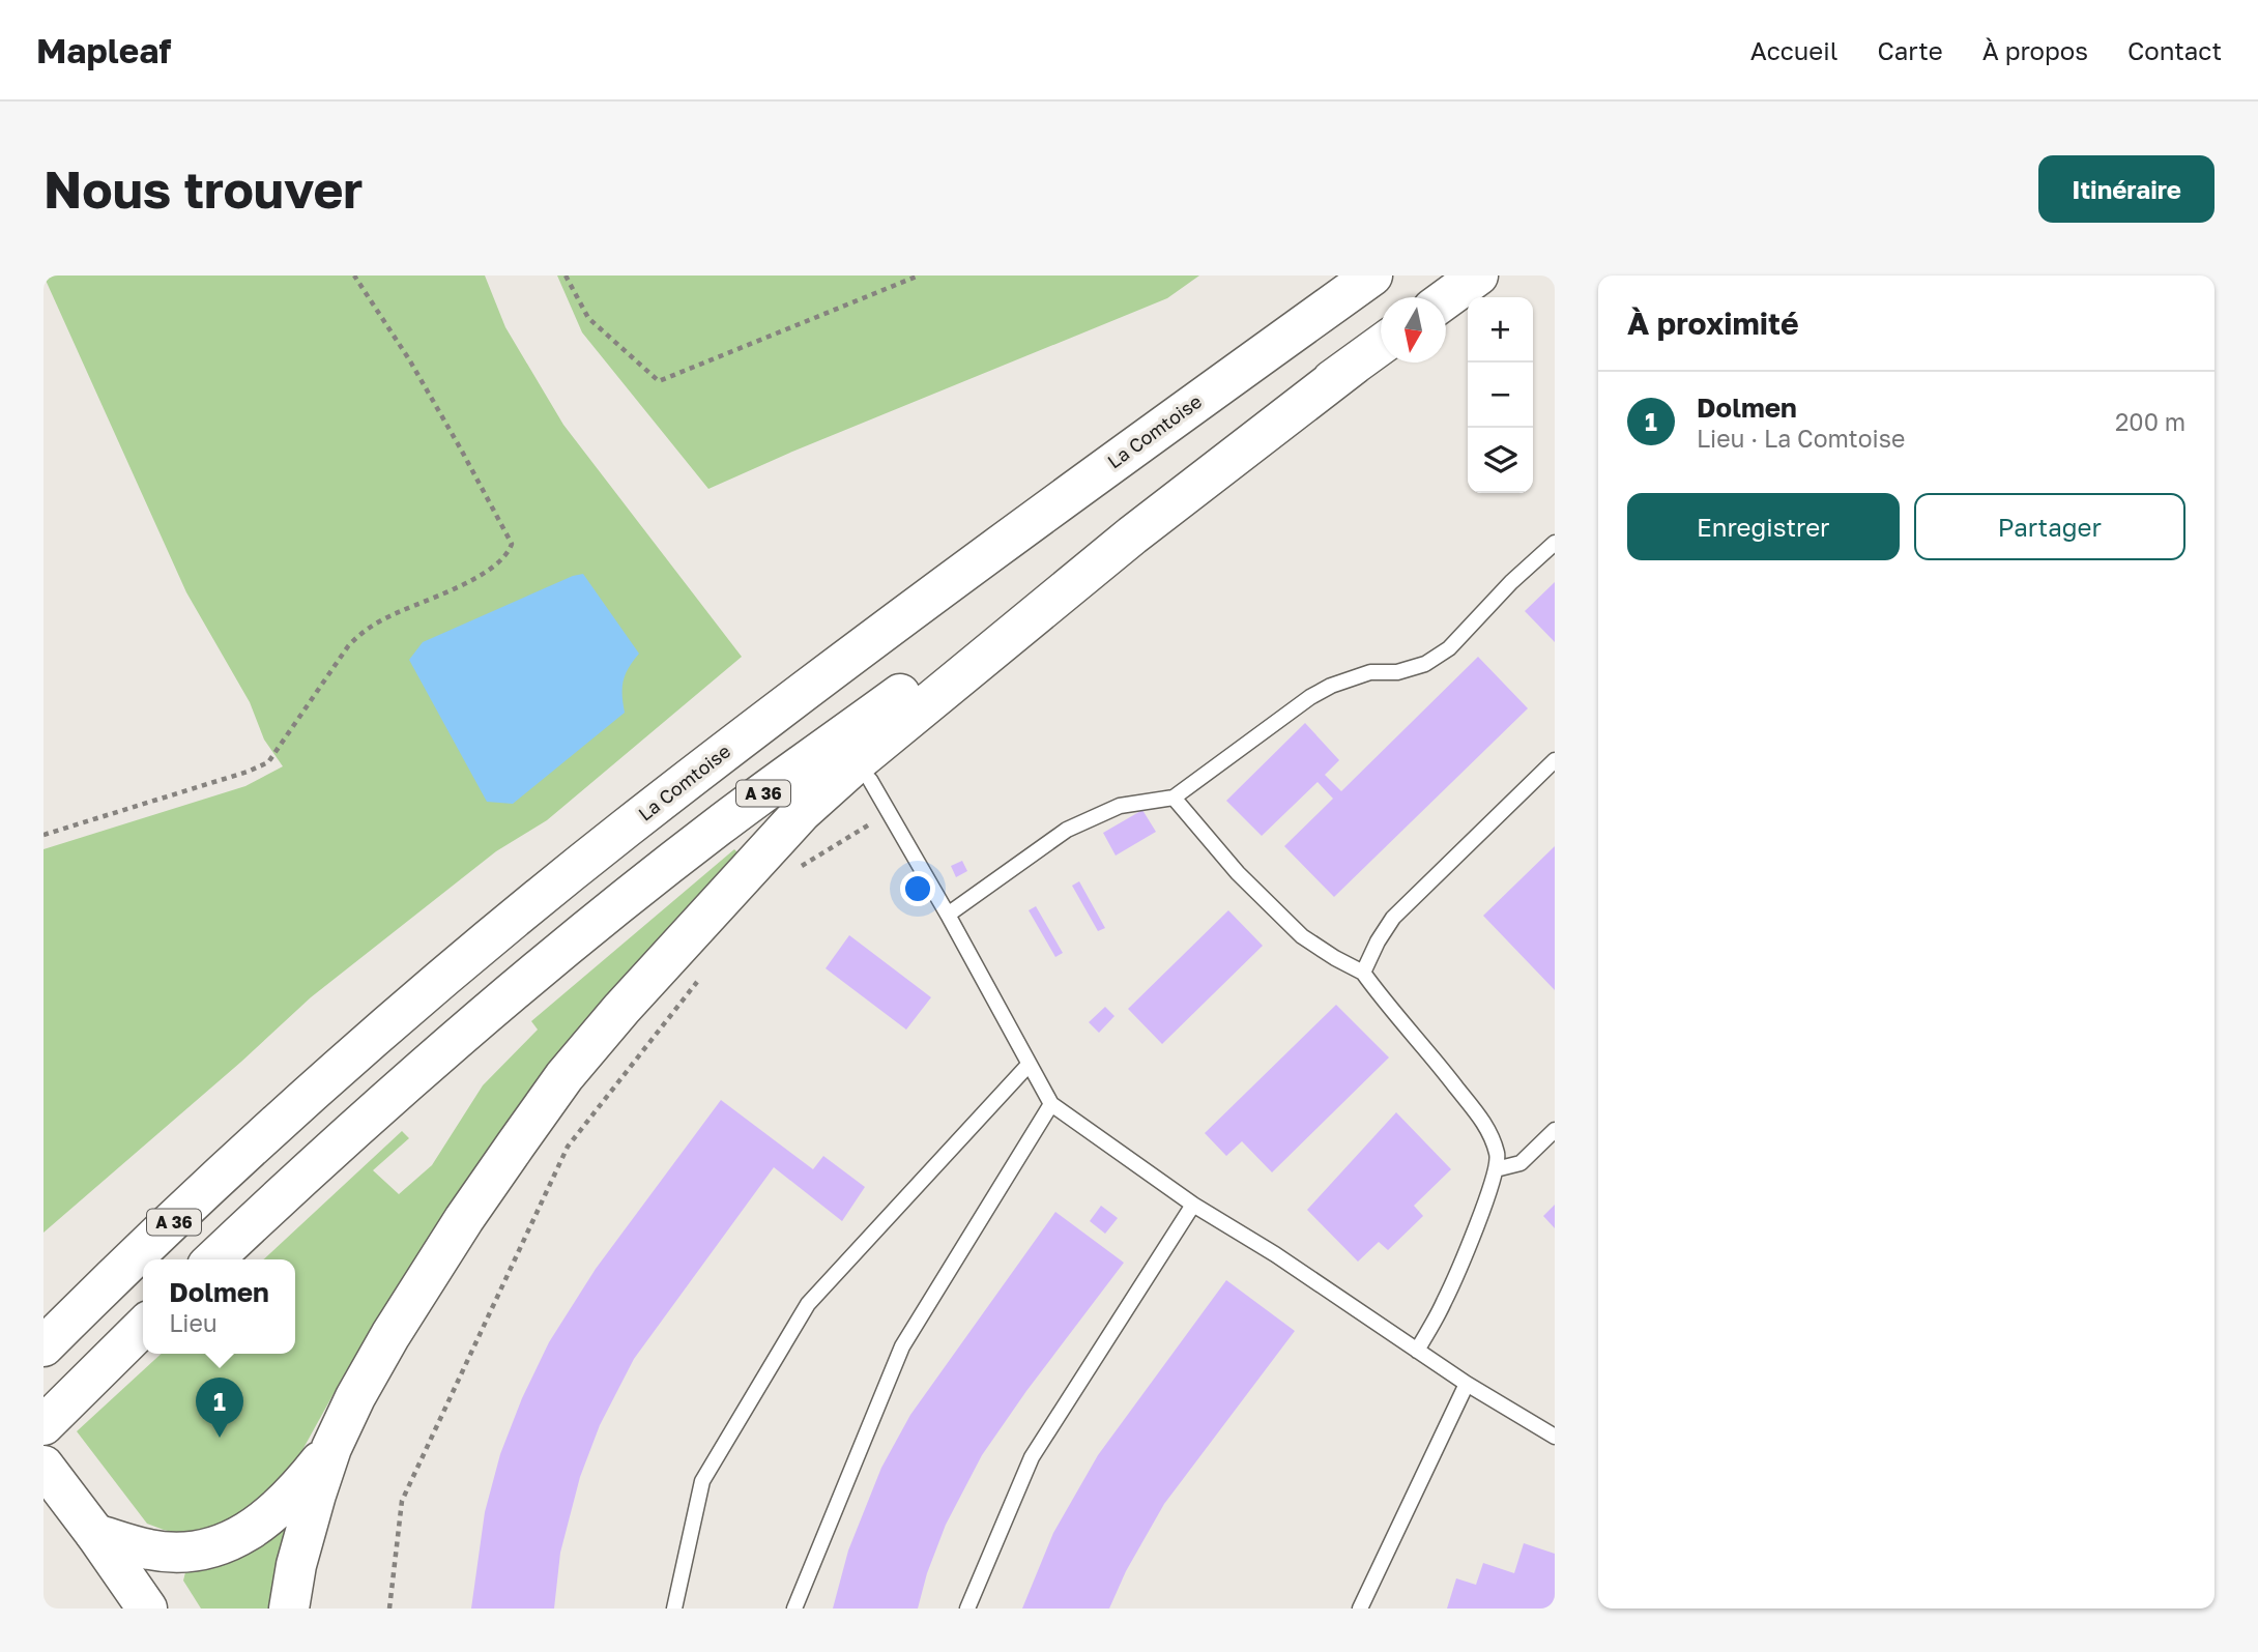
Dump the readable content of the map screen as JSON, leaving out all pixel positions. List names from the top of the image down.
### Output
{
  "streets": {
    "main road": ["La Comtoise", "A 36"]
  },
  "north": "bottom",
  "page": {
    "header": "Mapleaf",
    "nav": [
      "Accueil",
      "Carte",
      "À propos",
      "Contact"
    ],
    "buttons": [
      "Itinéraire",
      ["Enregistrer", "Partager"]
    ],
    "title": "Nous trouver",
    "heading": "À proximité",
    "map_buttons": ["+", "−"],
    "list": [
      {
        "mark": "1",
        "name": "Dolmen",
        "note": "Lieu · La Comtoise",
        "value": "200 m"
      }
    ],
    "popup": ["Dolmen", "Lieu"],
    "pins": "1"
  }
}
